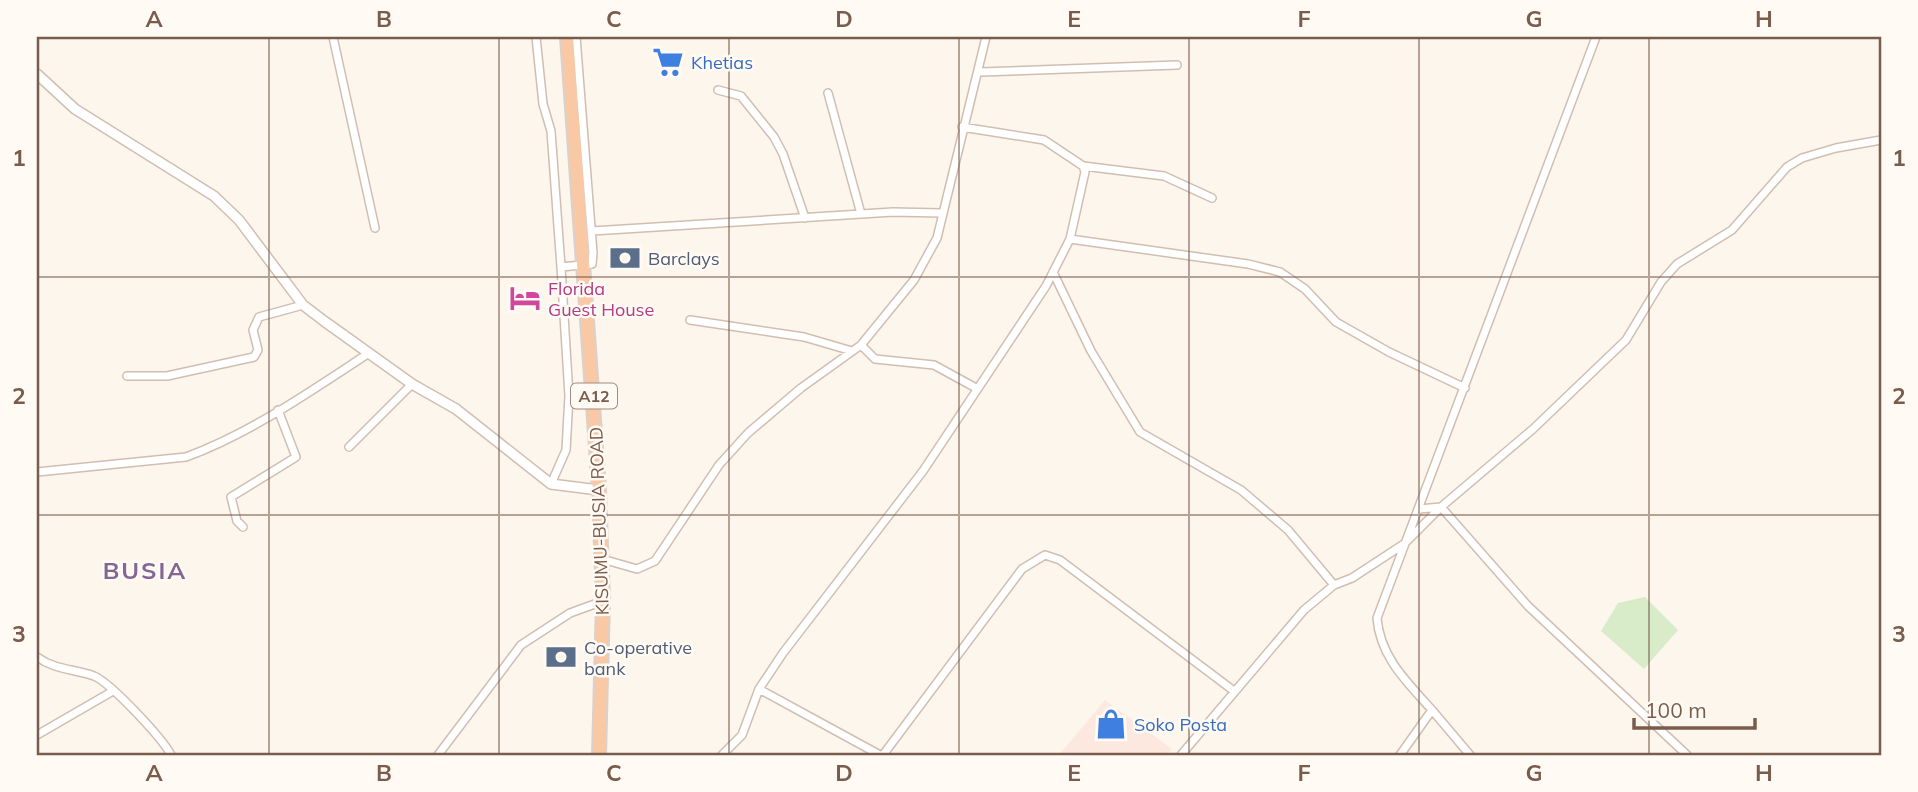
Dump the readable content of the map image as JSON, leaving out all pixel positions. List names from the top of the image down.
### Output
{
  "streets": {
    "highway": ["A12", "KISUMU-BUSIA ROAD"]
  },
  "districts": ["BUSIA"],
  "places": {
    "supermarket": ["Khetias"],
    "bank": ["Barclays", "Co-operative bank"],
    "hotel": ["Florida Guest House"],
    "shop": ["Soko Posta"]
  },
  "scale_bar": "100 m",
  "grid": {
    "columns": [
      "A",
      "B",
      "C",
      "D",
      "E",
      "F",
      "G",
      "H"
    ],
    "rows": ["1", "2", "3"]
  }
}
